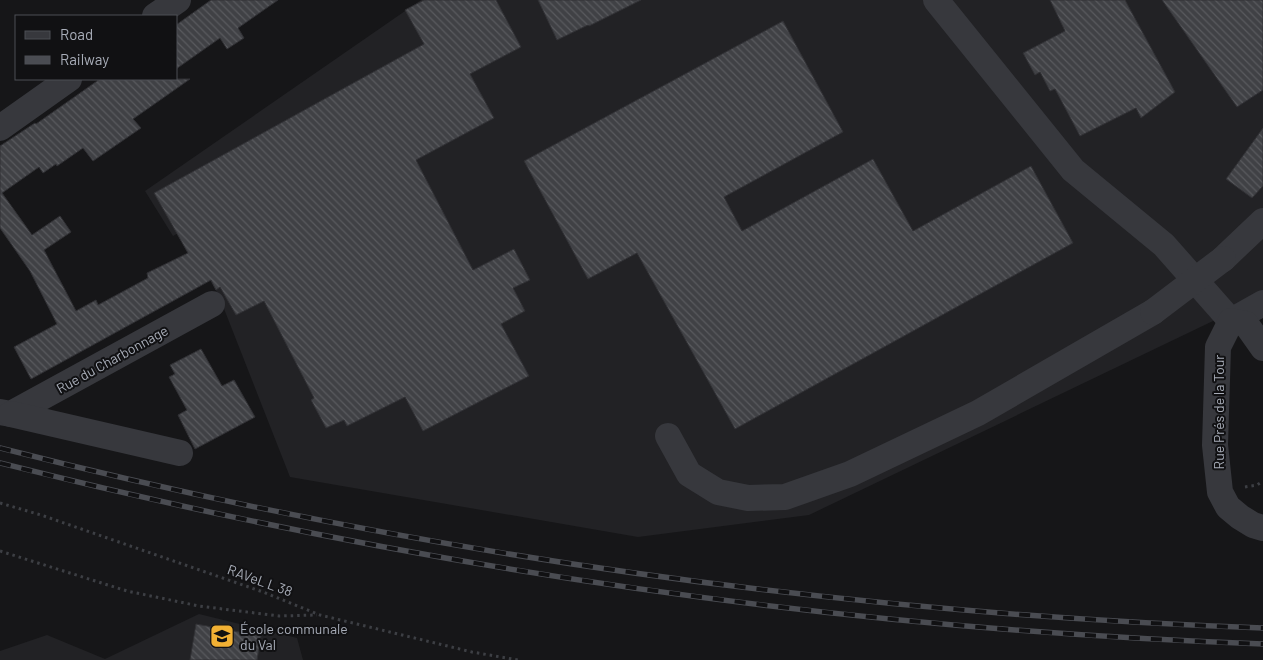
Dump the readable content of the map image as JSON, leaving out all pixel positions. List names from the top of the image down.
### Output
{
  "streets": {
    "street": ["Rue du Charbonnage", "Rue Prés de la Tour"],
    "path": ["RAVeL L 38"]
  },
  "places": {
    "school or university": ["École communale du Val"]
  },
  "legend": ["Road", "Railway"]
}
